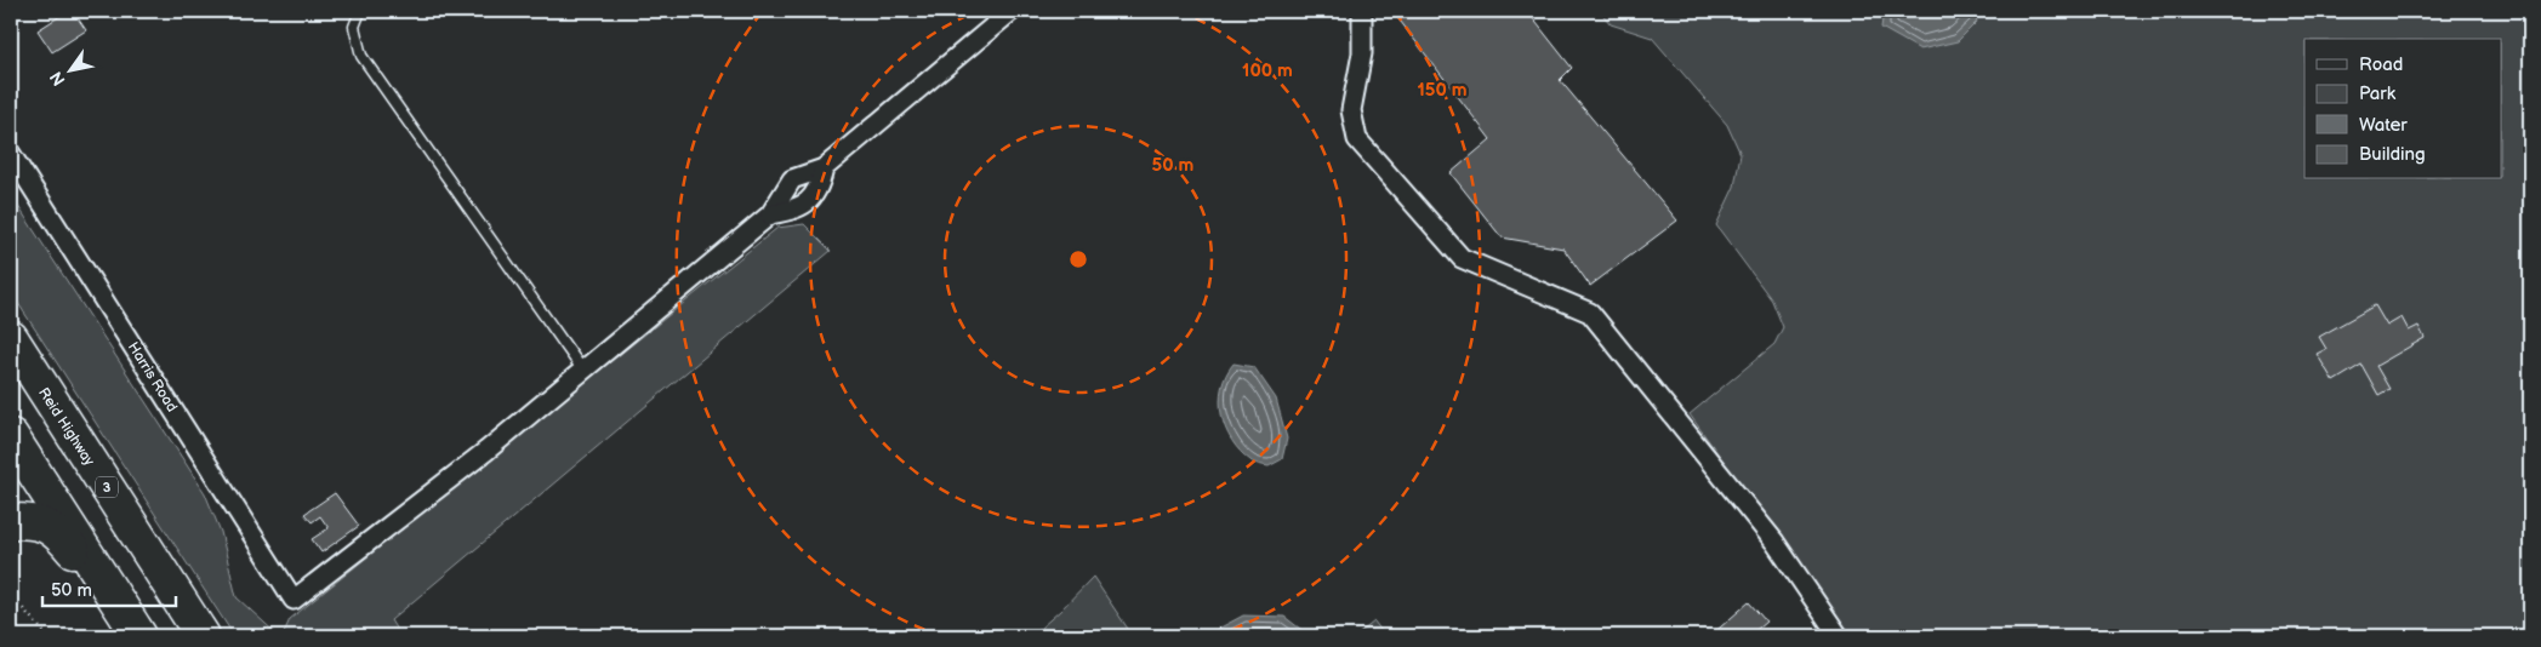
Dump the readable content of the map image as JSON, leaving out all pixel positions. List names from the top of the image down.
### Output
{
  "streets": {
    "highway": ["Reid Highway", "3"],
    "street": ["Harris Road"]
  },
  "legend": [
    "Road",
    "Park",
    "Water",
    "Building"
  ],
  "scale_bar": "50 m",
  "north": "bottom left",
  "rings": ["100 m", "150 m", "50 m"]
}
